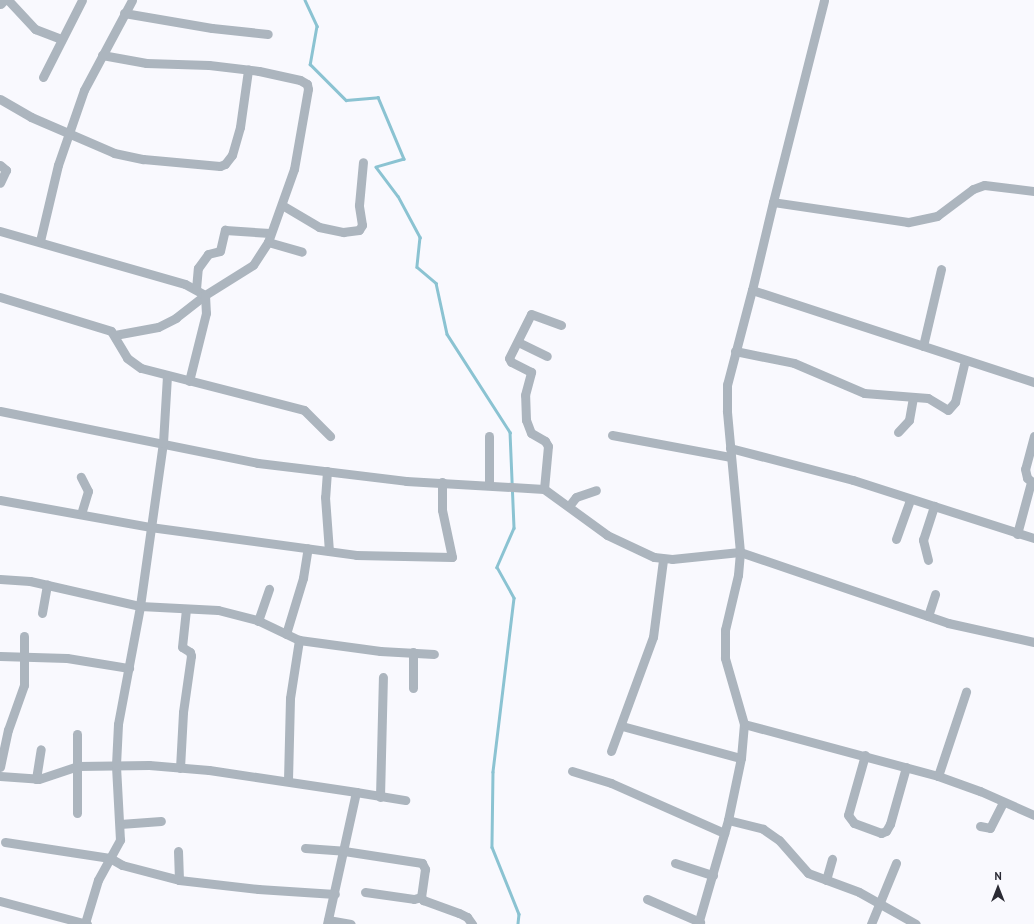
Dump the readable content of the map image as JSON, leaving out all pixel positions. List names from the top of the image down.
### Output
{
  "north": "top"
}
